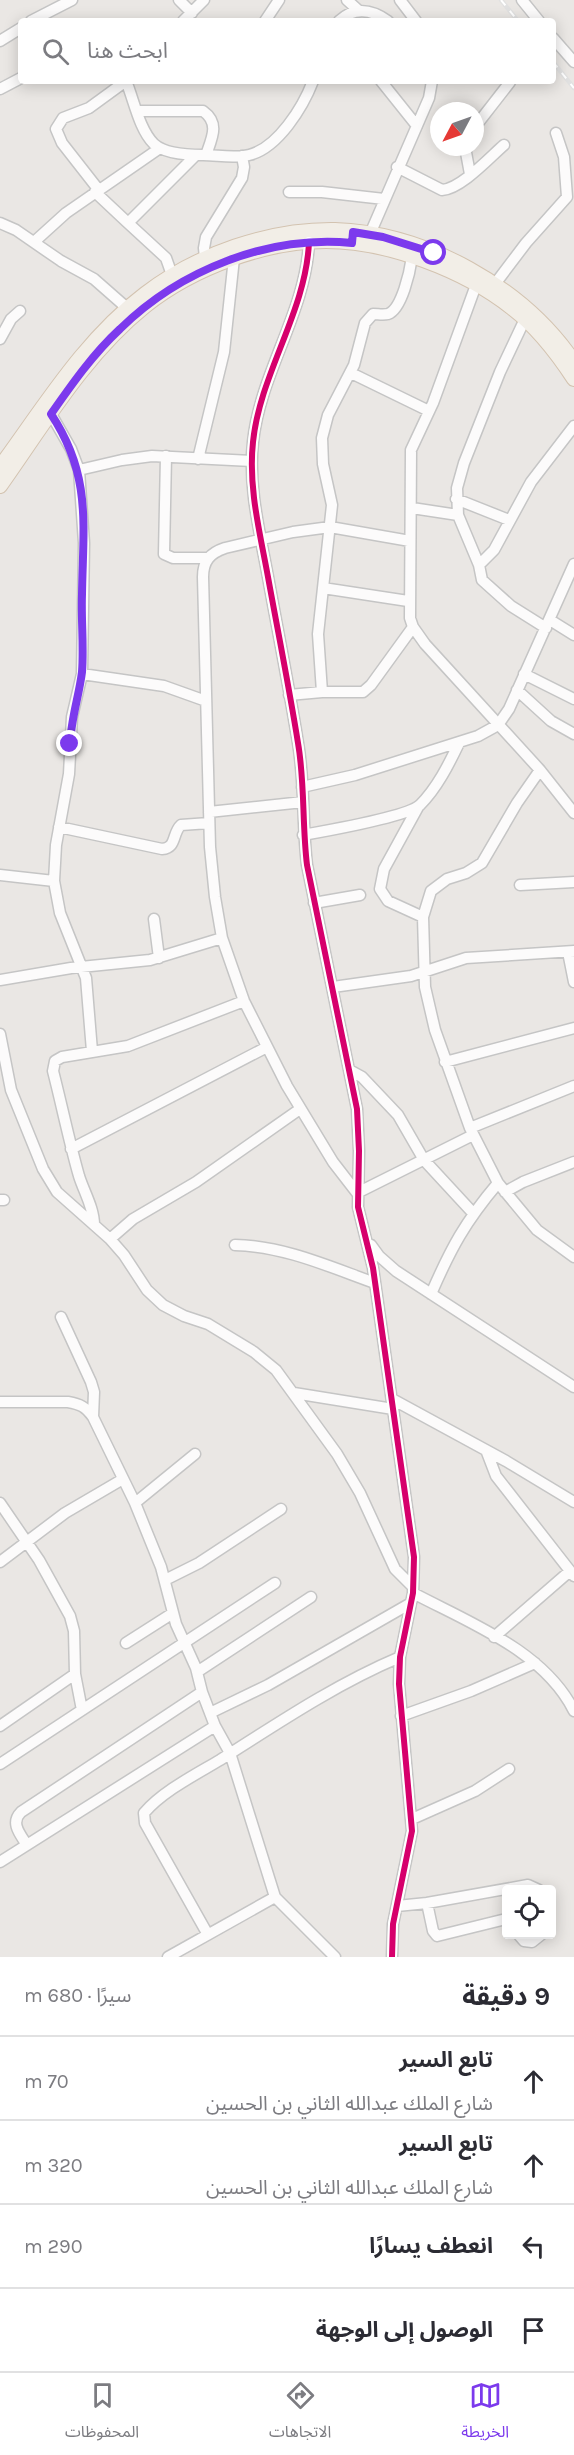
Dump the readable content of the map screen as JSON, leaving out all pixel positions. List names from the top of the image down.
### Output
{
  "north": "bottom left",
  "page": {
    "search": "ابحث هنا",
    "heading": ["9 دقيقة", "سيرًا · 680 m"],
    "list": [
      ["تابع السير", "شارع الملك عبدالله الثاني بن الحسين", "70 m"],
      ["تابع السير", "شارع الملك عبدالله الثاني بن الحسين", "320 m"],
      ["انعطف يسارًا", "290 m"],
      "الوصول إلى الوجهة"
    ],
    "nav": ["الخريطة", "الاتجاهات", "المحفوظات"]
  }
}
